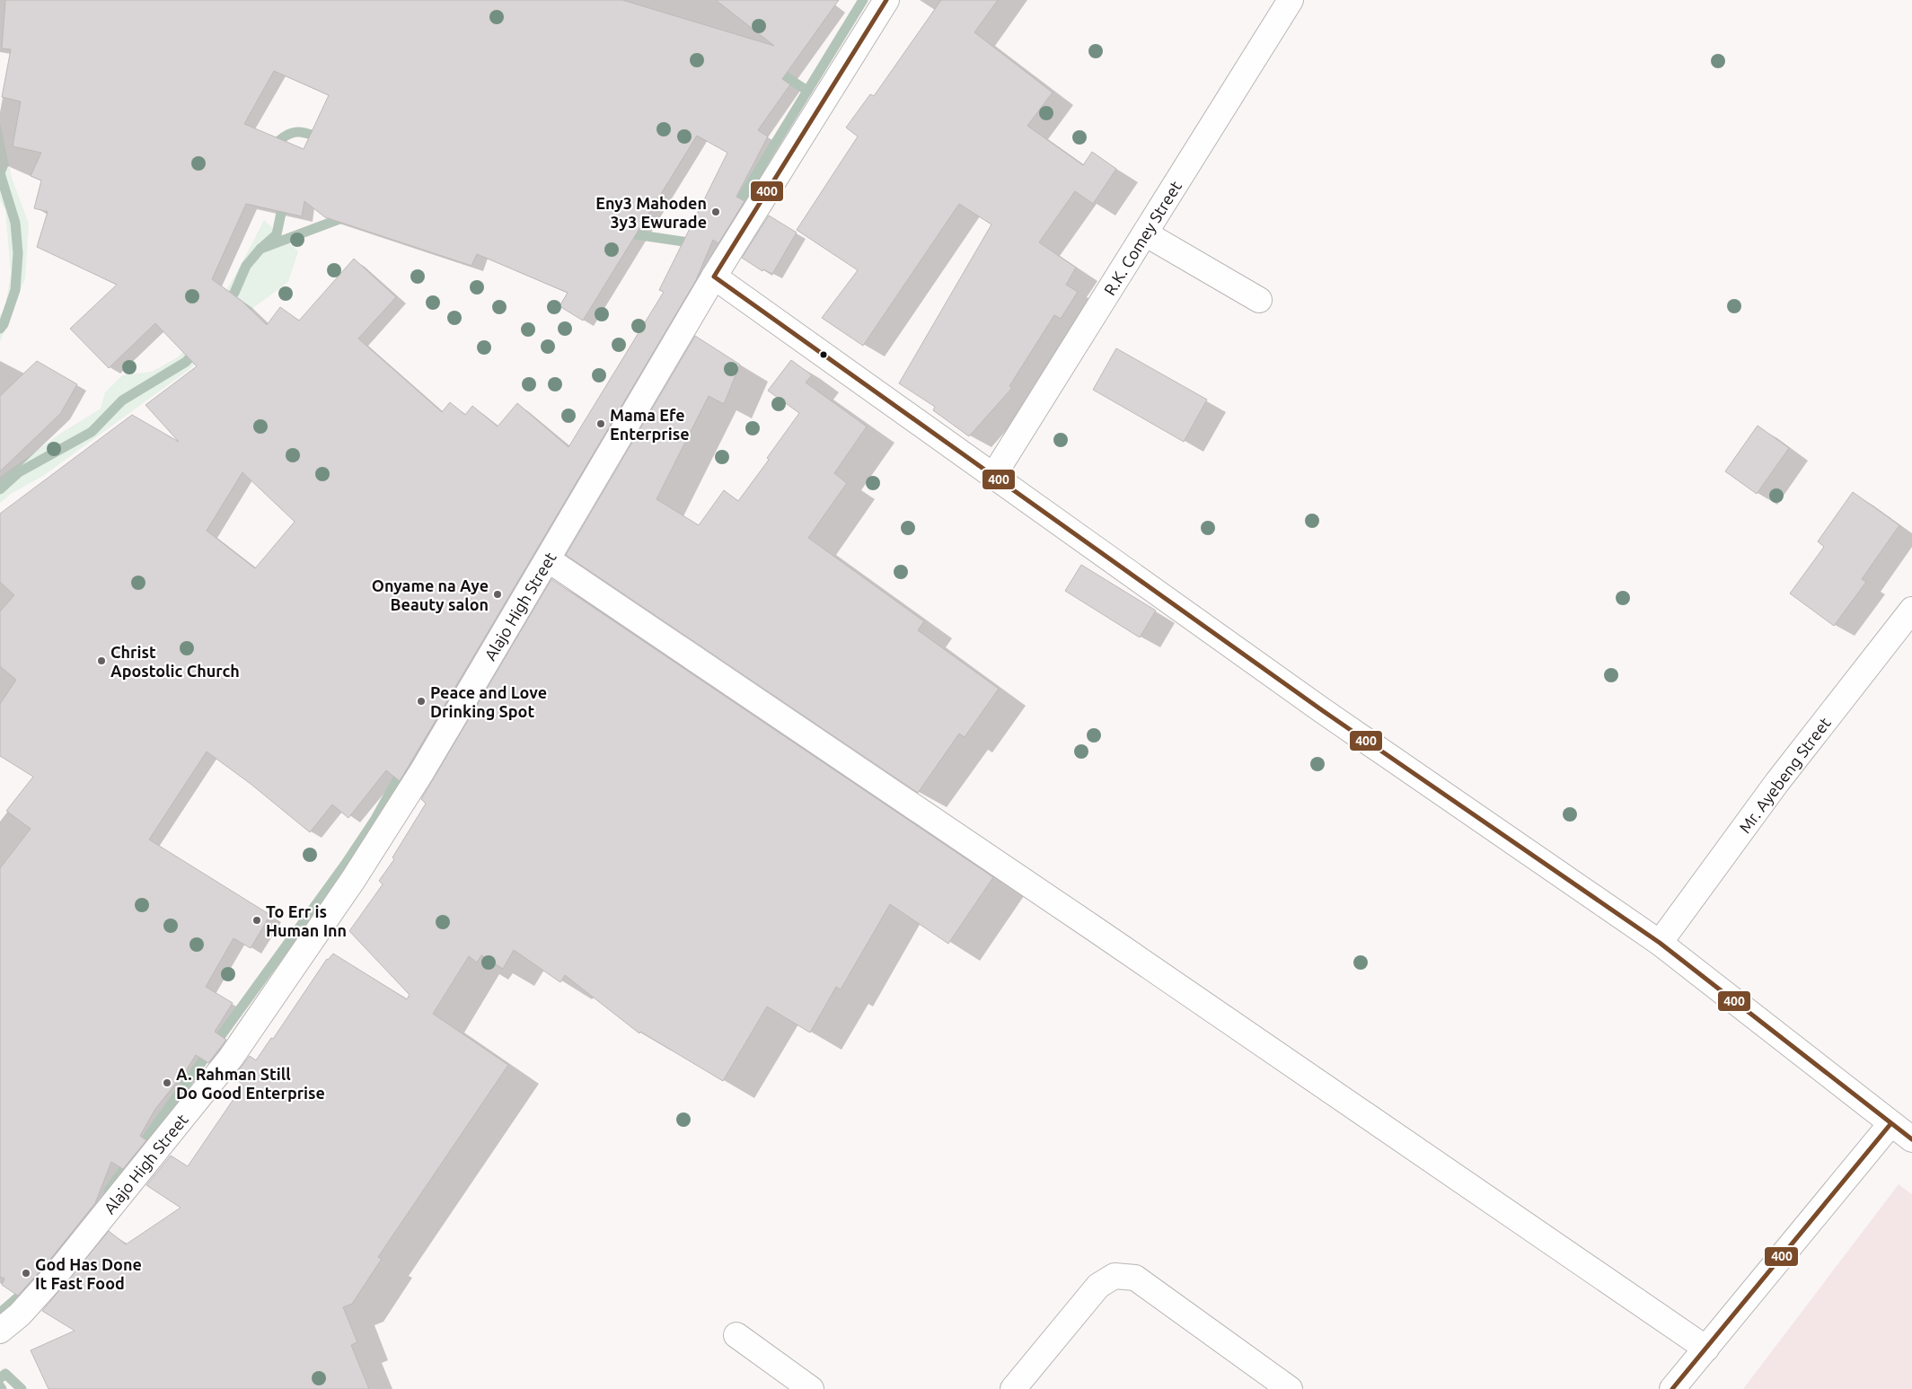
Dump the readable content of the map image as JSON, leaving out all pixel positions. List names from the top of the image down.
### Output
{
  "streets": {
    "street": ["R.K. Comey Street", "Alajo High Street", "Mr. Ayebeng Street"]
  },
  "places": [
    "Eny3 Mahoden 3y3 Ewurade",
    "Mama Efe Enterprise",
    "Onyame na Aye Beauty salon",
    "Christ Apostolic Church",
    "Peace and Love Drinking Spot",
    "To Err is Human Inn",
    "A. Rahman Still Do Good Enterprise",
    "God Has Done It Fast Food"
  ],
  "lines": ["transit line 400"]
}
